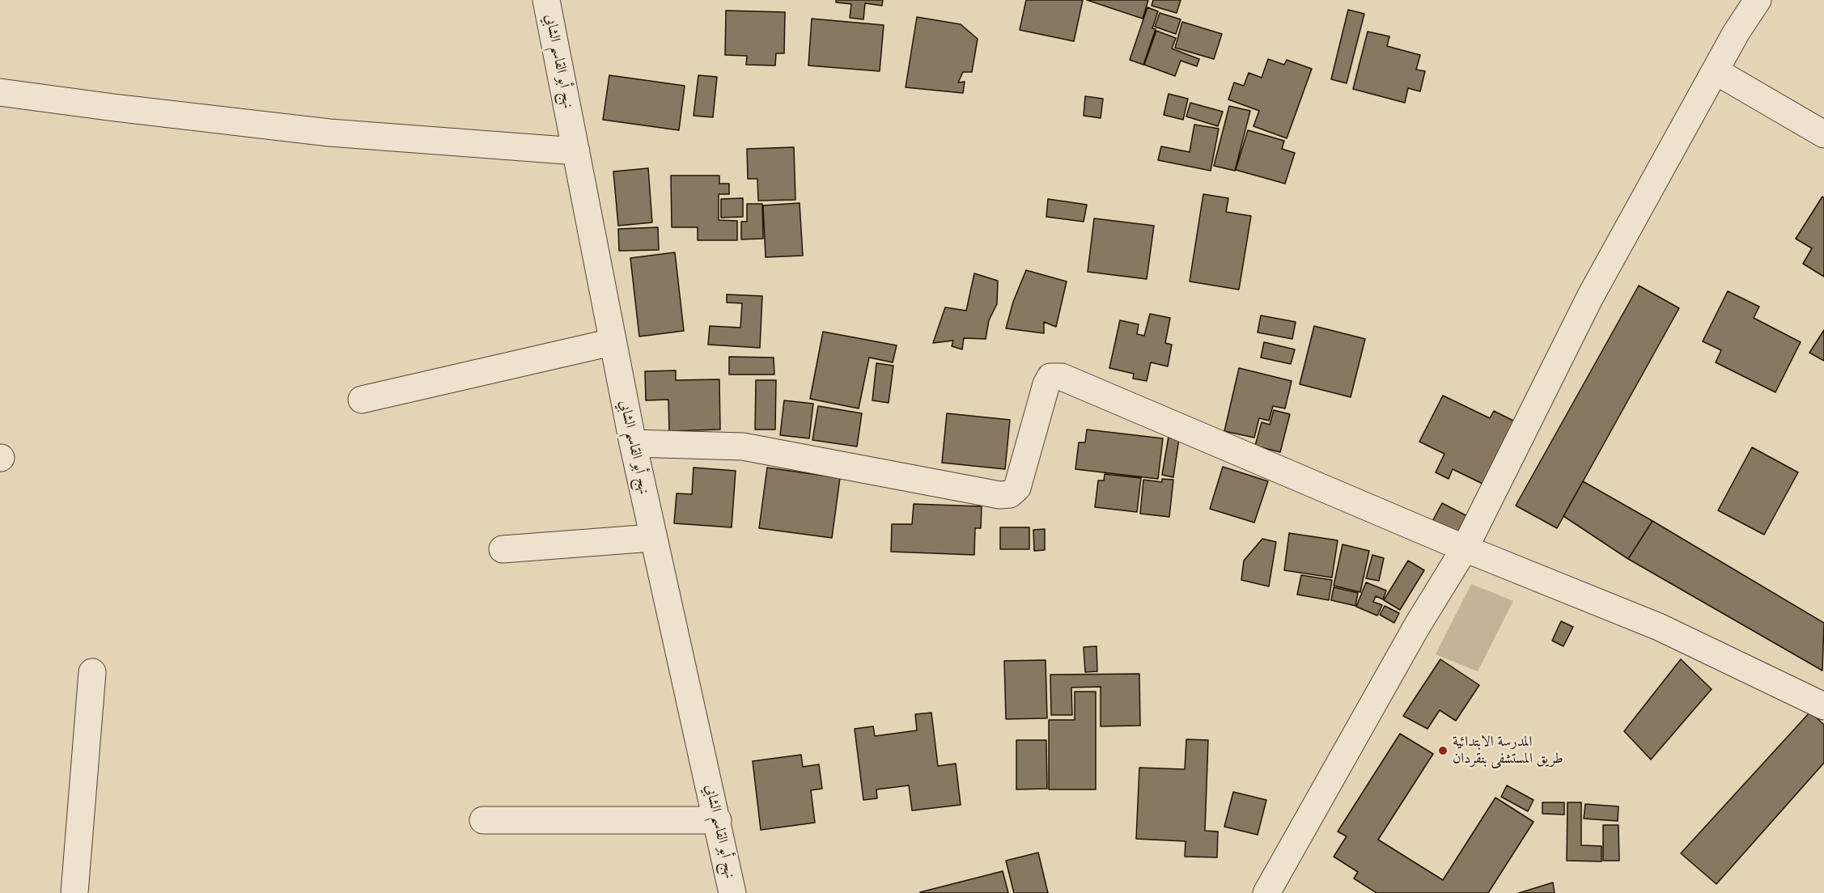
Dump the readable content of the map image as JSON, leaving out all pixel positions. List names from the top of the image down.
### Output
{
  "streets": {
    "street": ["نهج أبو القاسم الشابي"]
  },
  "places": ["المدرسة الابتدائية طريق المستشفى بنقردان"]
}
